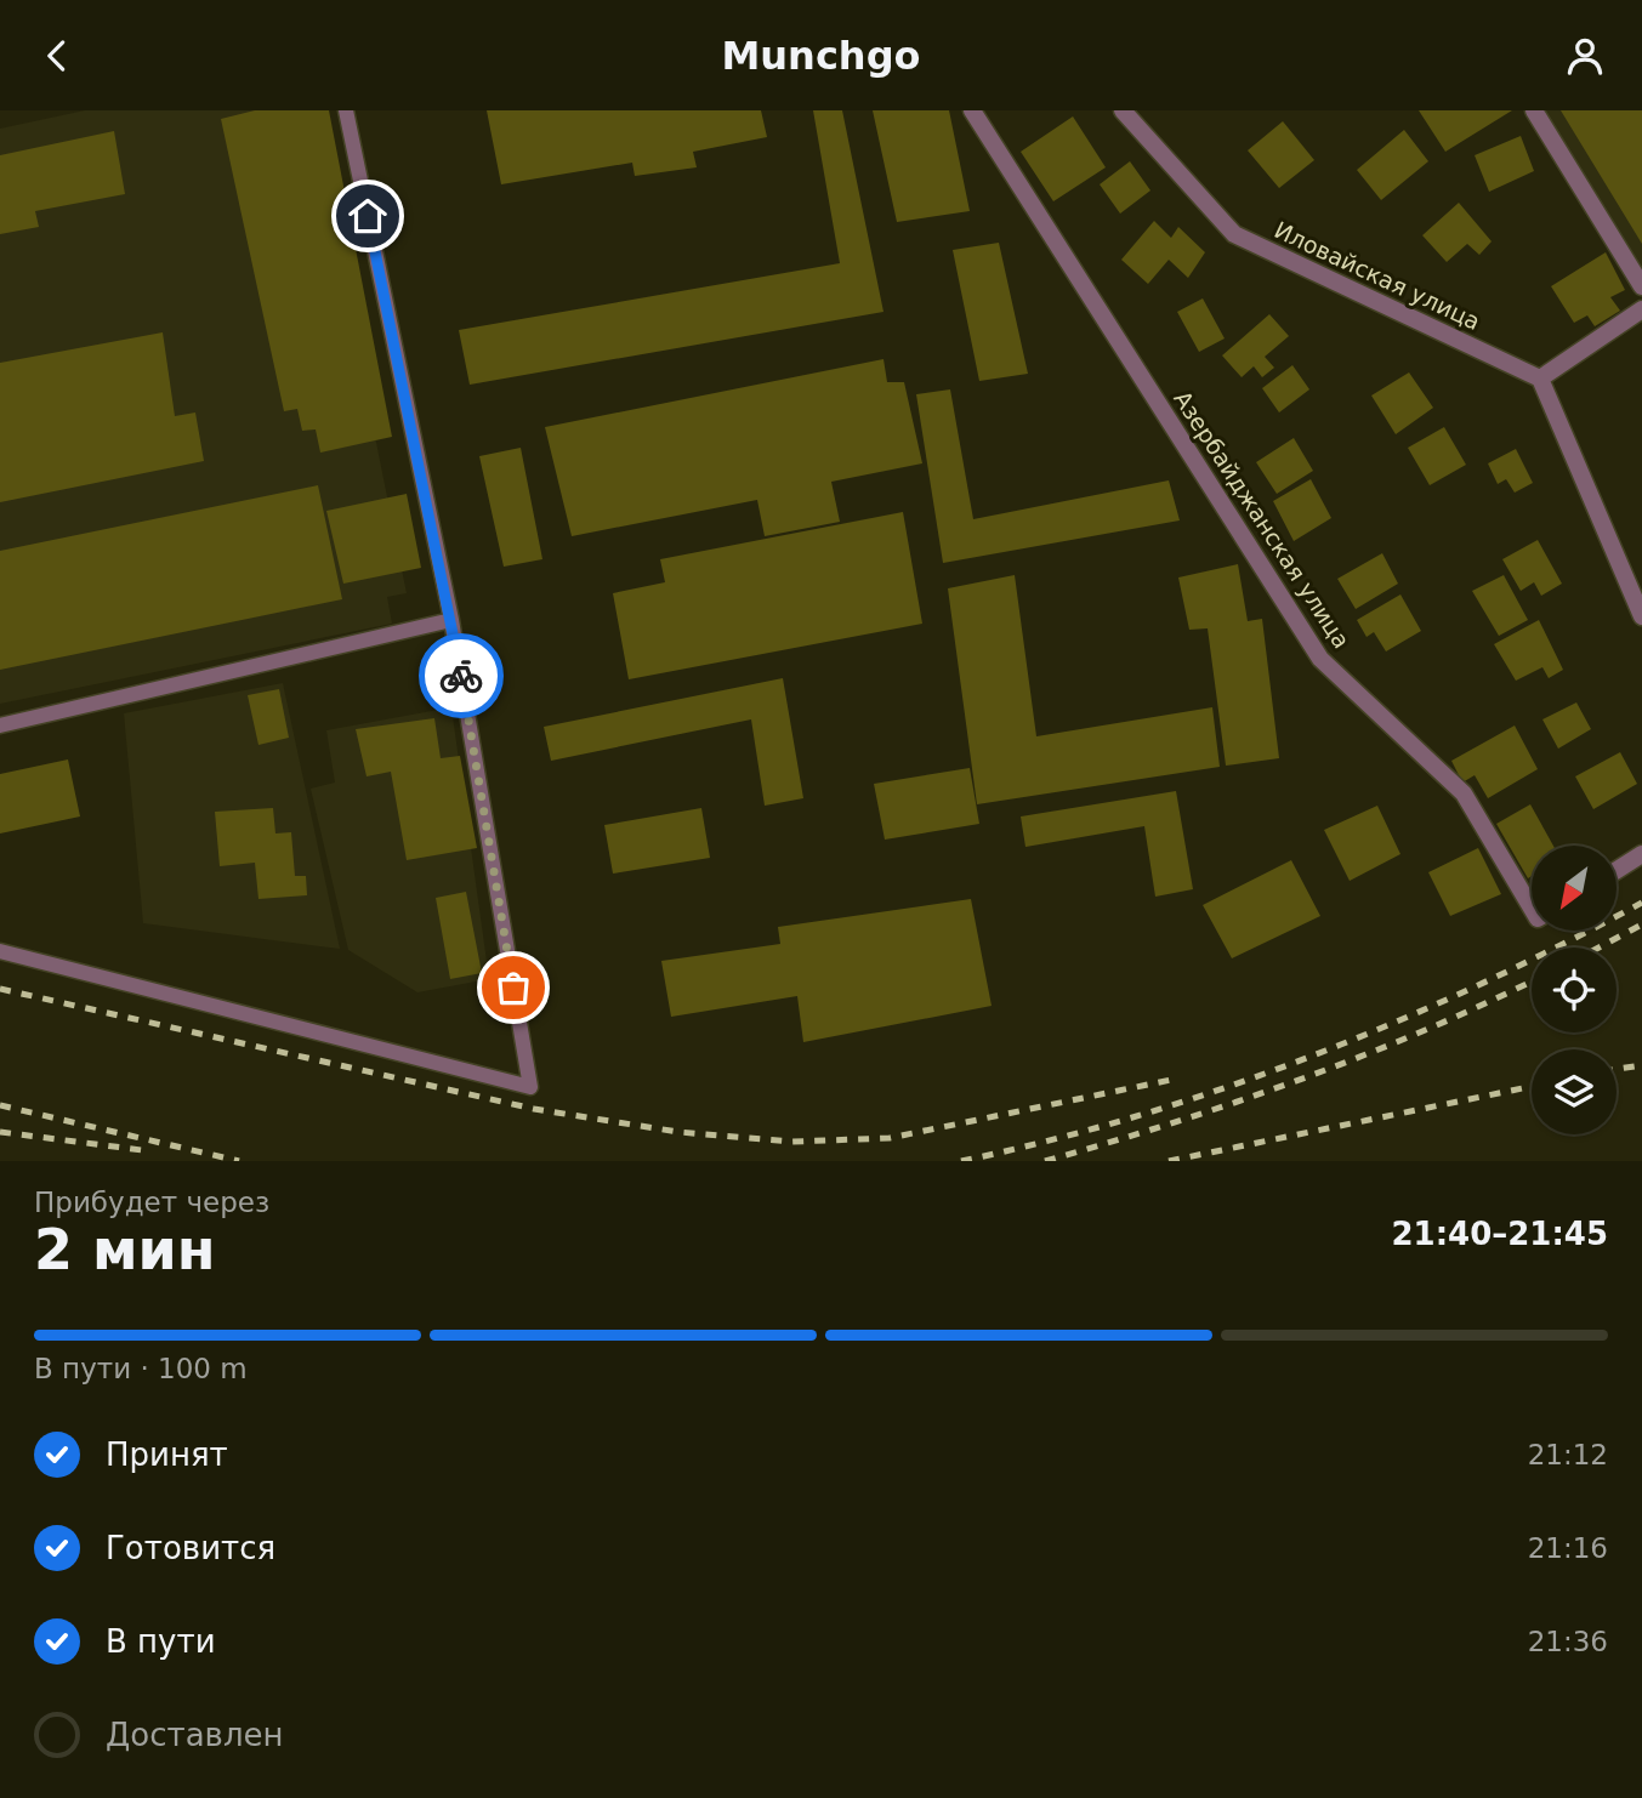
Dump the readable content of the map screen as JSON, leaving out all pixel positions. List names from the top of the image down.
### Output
{
  "streets": {
    "street": ["Иловайская улица", "Азербайджанская улица"]
  },
  "north": "bottom left",
  "page": {
    "header": "Munchgo",
    "heading": ["2 мин", "Прибудет через", "21:40–21:45"],
    "bar": "В пути · 100 m",
    "list": [
      ["Принят", "21:12"],
      ["Готовится", "21:16"],
      ["В пути", "21:36"],
      "Доставлен"
    ]
  }
}
